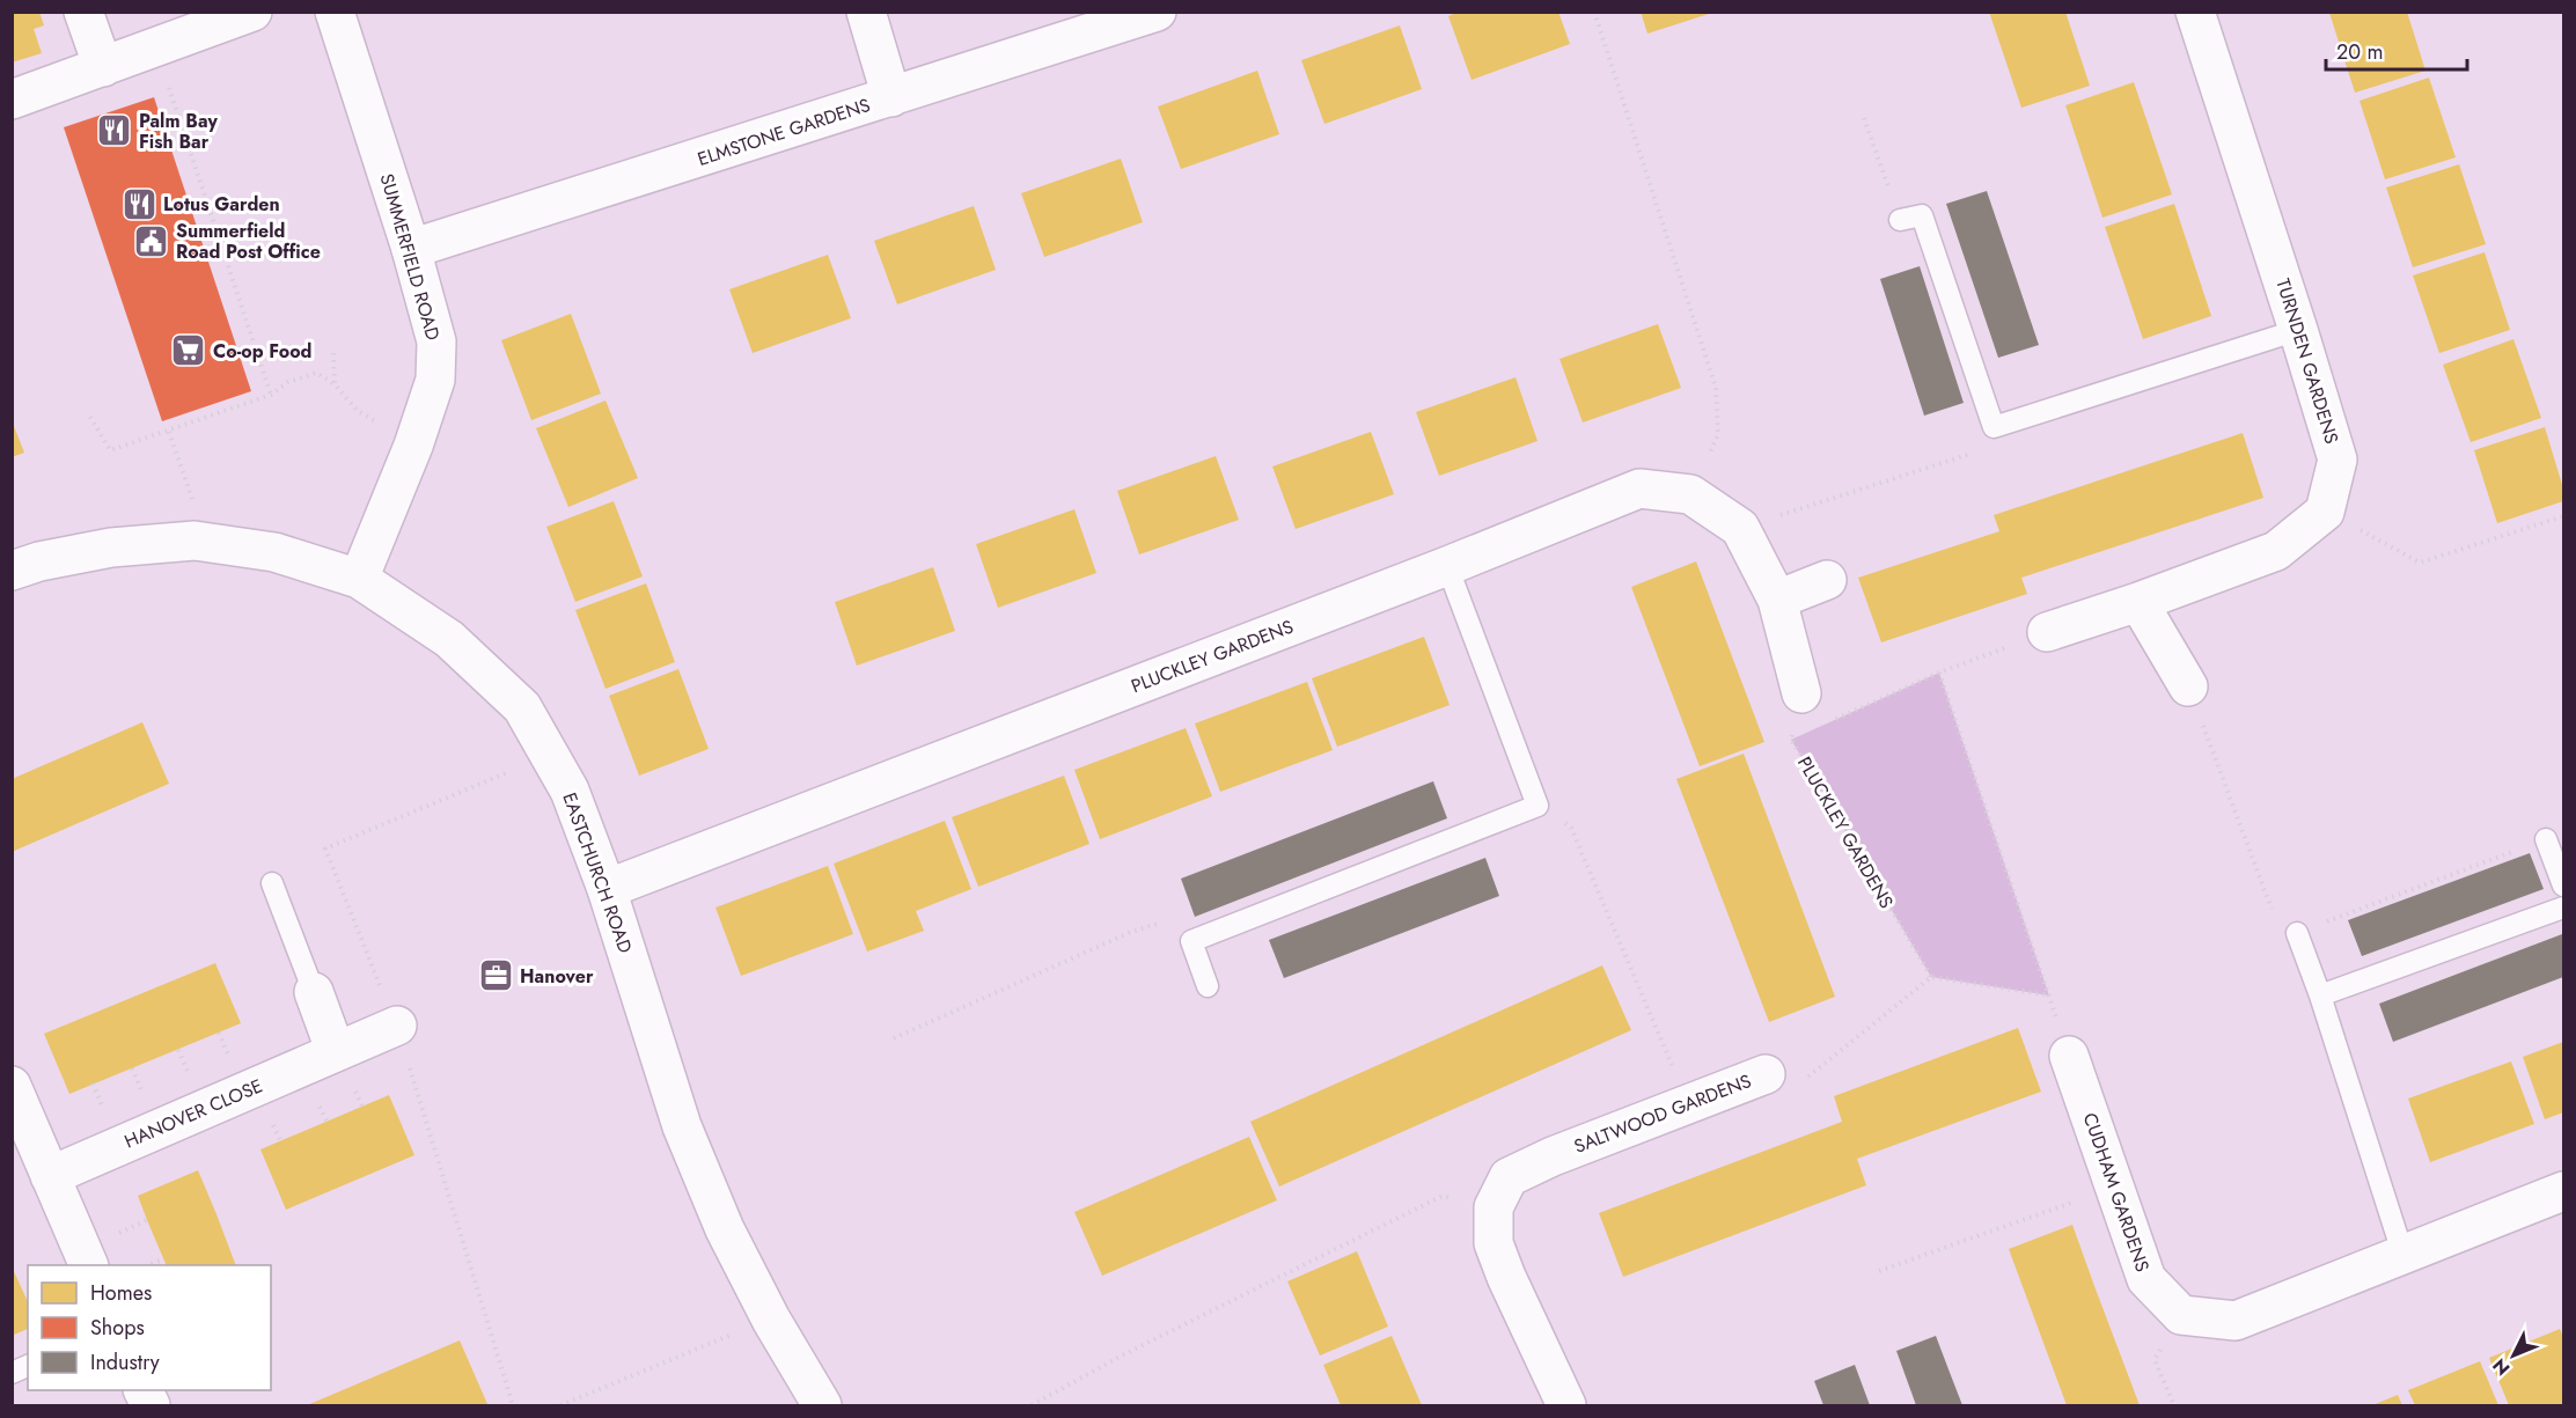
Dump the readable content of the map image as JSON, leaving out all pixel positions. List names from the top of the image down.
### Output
{
  "streets": {
    "street": [
      "ELMSTONE GARDENS",
      "SUMMERFIELD ROAD",
      "TURNDEN GARDENS",
      "PLUCKLEY GARDENS",
      "EASTCHURCH ROAD",
      "HANOVER CLOSE",
      "SALTWOOD GARDENS",
      "CUDHAM GARDENS"
    ]
  },
  "crossings": [
    ["ELMSTONE GARDENS", "SUMMERFIELD ROAD"],
    ["SUMMERFIELD ROAD", "EASTCHURCH ROAD"],
    ["PLUCKLEY GARDENS", "EASTCHURCH ROAD"],
    ["PLUCKLEY GARDENS", "SALTWOOD GARDENS"]
  ],
  "places": {
    "restaurant": ["Palm Bay Fish Bar", "Lotus Garden"],
    "public building": ["Summerfield Road Post Office"],
    "supermarket": ["Co-op Food"],
    "office": ["Hanover"]
  },
  "legend": ["Homes", "Shops", "Industry"],
  "scale_bar": "20 m",
  "north": "bottom left"
}
